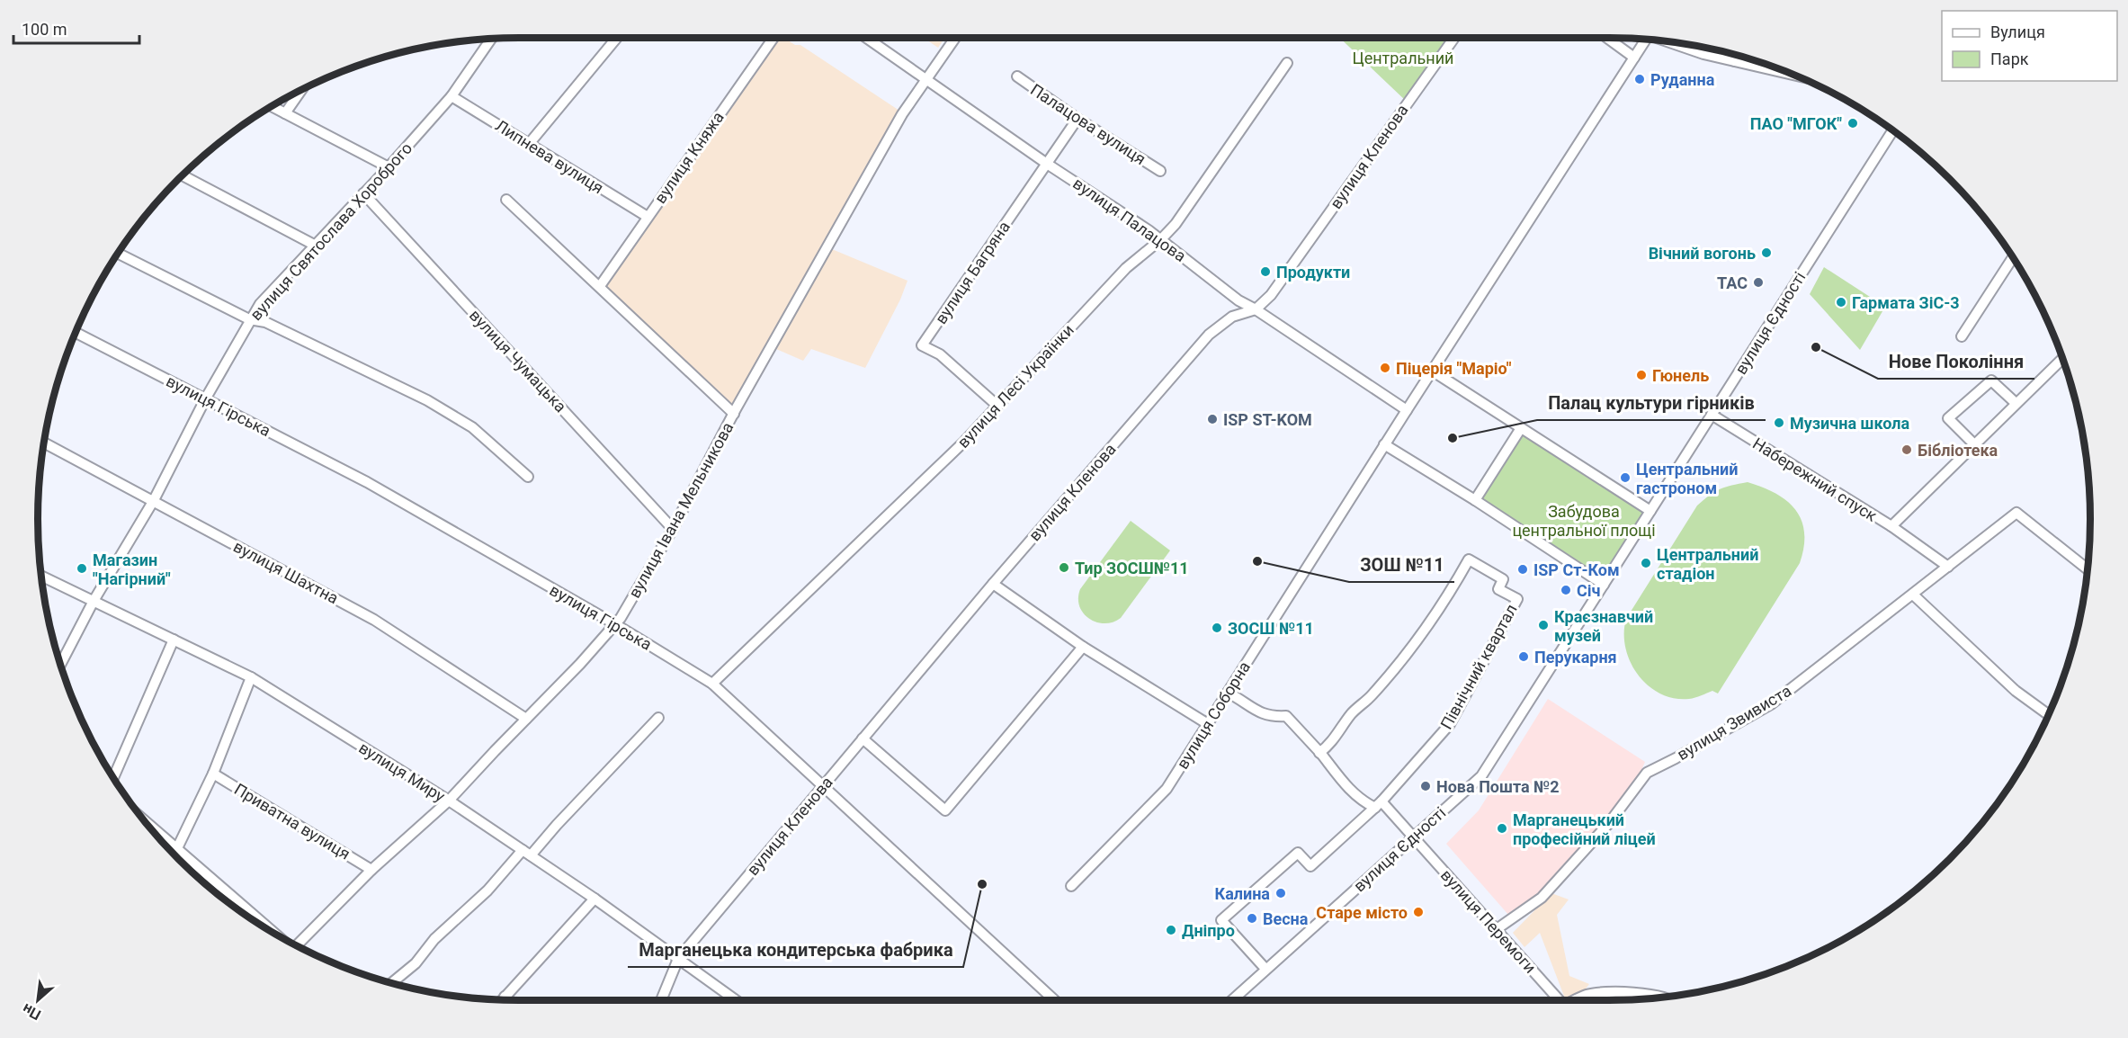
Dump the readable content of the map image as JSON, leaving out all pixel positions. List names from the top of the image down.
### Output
{
  "streets": {
    "street": [
      "Палацова вулиця",
      "Липнева вулиця",
      "вулиця Кленова",
      "вулиця Княжа",
      "вулиця Палацова",
      "вулиця Святослава Хороброго",
      "вулиця Багряна",
      "вулиця Єдності",
      "вулиця Чумацька",
      "вулиця Лесі Українки",
      "вулиця Гірська",
      "Набережний спуск",
      "вулиця Івана Мельникова",
      "вулиця Шахтна",
      "Північний квартал",
      "вулиця Соборна",
      "вулиця Звивиста",
      "вулиця Миру",
      "Приватна вулиця",
      "вулиця Перемоги"
    ]
  },
  "crossings": [
    ["Палацова вулиця", "вулиця Багряна"],
    ["Липнева вулиця", "вулиця Княжа"],
    ["Липнева вулиця", "вулиця Святослава Хороброго"],
    ["вулиця Кленова", "вулиця Палацова"],
    ["вулиця Кленова", "вулиця Гірська"],
    ["вулиця Кленова", "вулиця Миру"],
    ["вулиця Палацова", "вулиця Багряна"],
    ["вулиця Палацова", "вулиця Лесі Українки"],
    ["вулиця Палацова", "вулиця Івана Мельникова"],
    ["вулиця Палацова", "вулиця Соборна"],
    ["вулиця Святослава Хороброго", "вулиця Чумацька"],
    ["вулиця Святослава Хороброго", "вулиця Гірська"],
    ["вулиця Святослава Хороброго", "вулиця Шахтна"],
    ["вулиця Святослава Хороброго", "вулиця Миру"],
    ["вулиця Багряна", "вулиця Лесі Українки"],
    ["вулиця Єдності", "Набережний спуск"],
    ["вулиця Єдності", "Північний квартал"],
    ["вулиця Єдності", "вулиця Перемоги"],
    ["вулиця Чумацька", "вулиця Івана Мельникова"],
    ["вулиця Лесі Українки", "вулиця Гірська"],
    ["вулиця Гірська", "вулиця Івана Мельникова"],
    ["Набережний спуск", "вулиця Звивиста"],
    ["вулиця Івана Мельникова", "вулиця Шахтна"],
    ["вулиця Івана Мельникова", "вулиця Миру"],
    ["вулиця Івана Мельникова", "Приватна вулиця"],
    ["вулиця Звивиста", "вулиця Перемоги"]
  ],
  "parks": ["Центральний", "Забудова центральної площі"],
  "places": [
    "Руданна",
    "ПАО \"МГОК\"",
    "Вічний вогонь",
    "Продукти",
    "ТАС",
    "Гармата ЗіС-3",
    "Нове Покоління",
    "Піцерія \"Маріо\"",
    "Гюнель",
    "ISP ST-KOM",
    "Музична школа",
    "Палац культури гірників",
    "Бібліотека",
    "Центральний гастроном",
    "ЗОШ №11",
    "Центральний стадіон",
    "Тир ЗОСШ№11",
    "Магазин \"Нагірний\"",
    "ISP Ст-Ком",
    "Січ",
    "Краєзнавчий музей",
    "ЗОСШ №11",
    "Перукарня",
    "Нова Пошта №2",
    "Марганецький професійний ліцей",
    "Марганецька кондитерська фабрика",
    "Калина",
    "Старе місто",
    "Весна",
    "Дніпро"
  ],
  "legend": ["Вулиця", "Парк"],
  "scale_bar": "100 m",
  "north": "bottom left"
}
